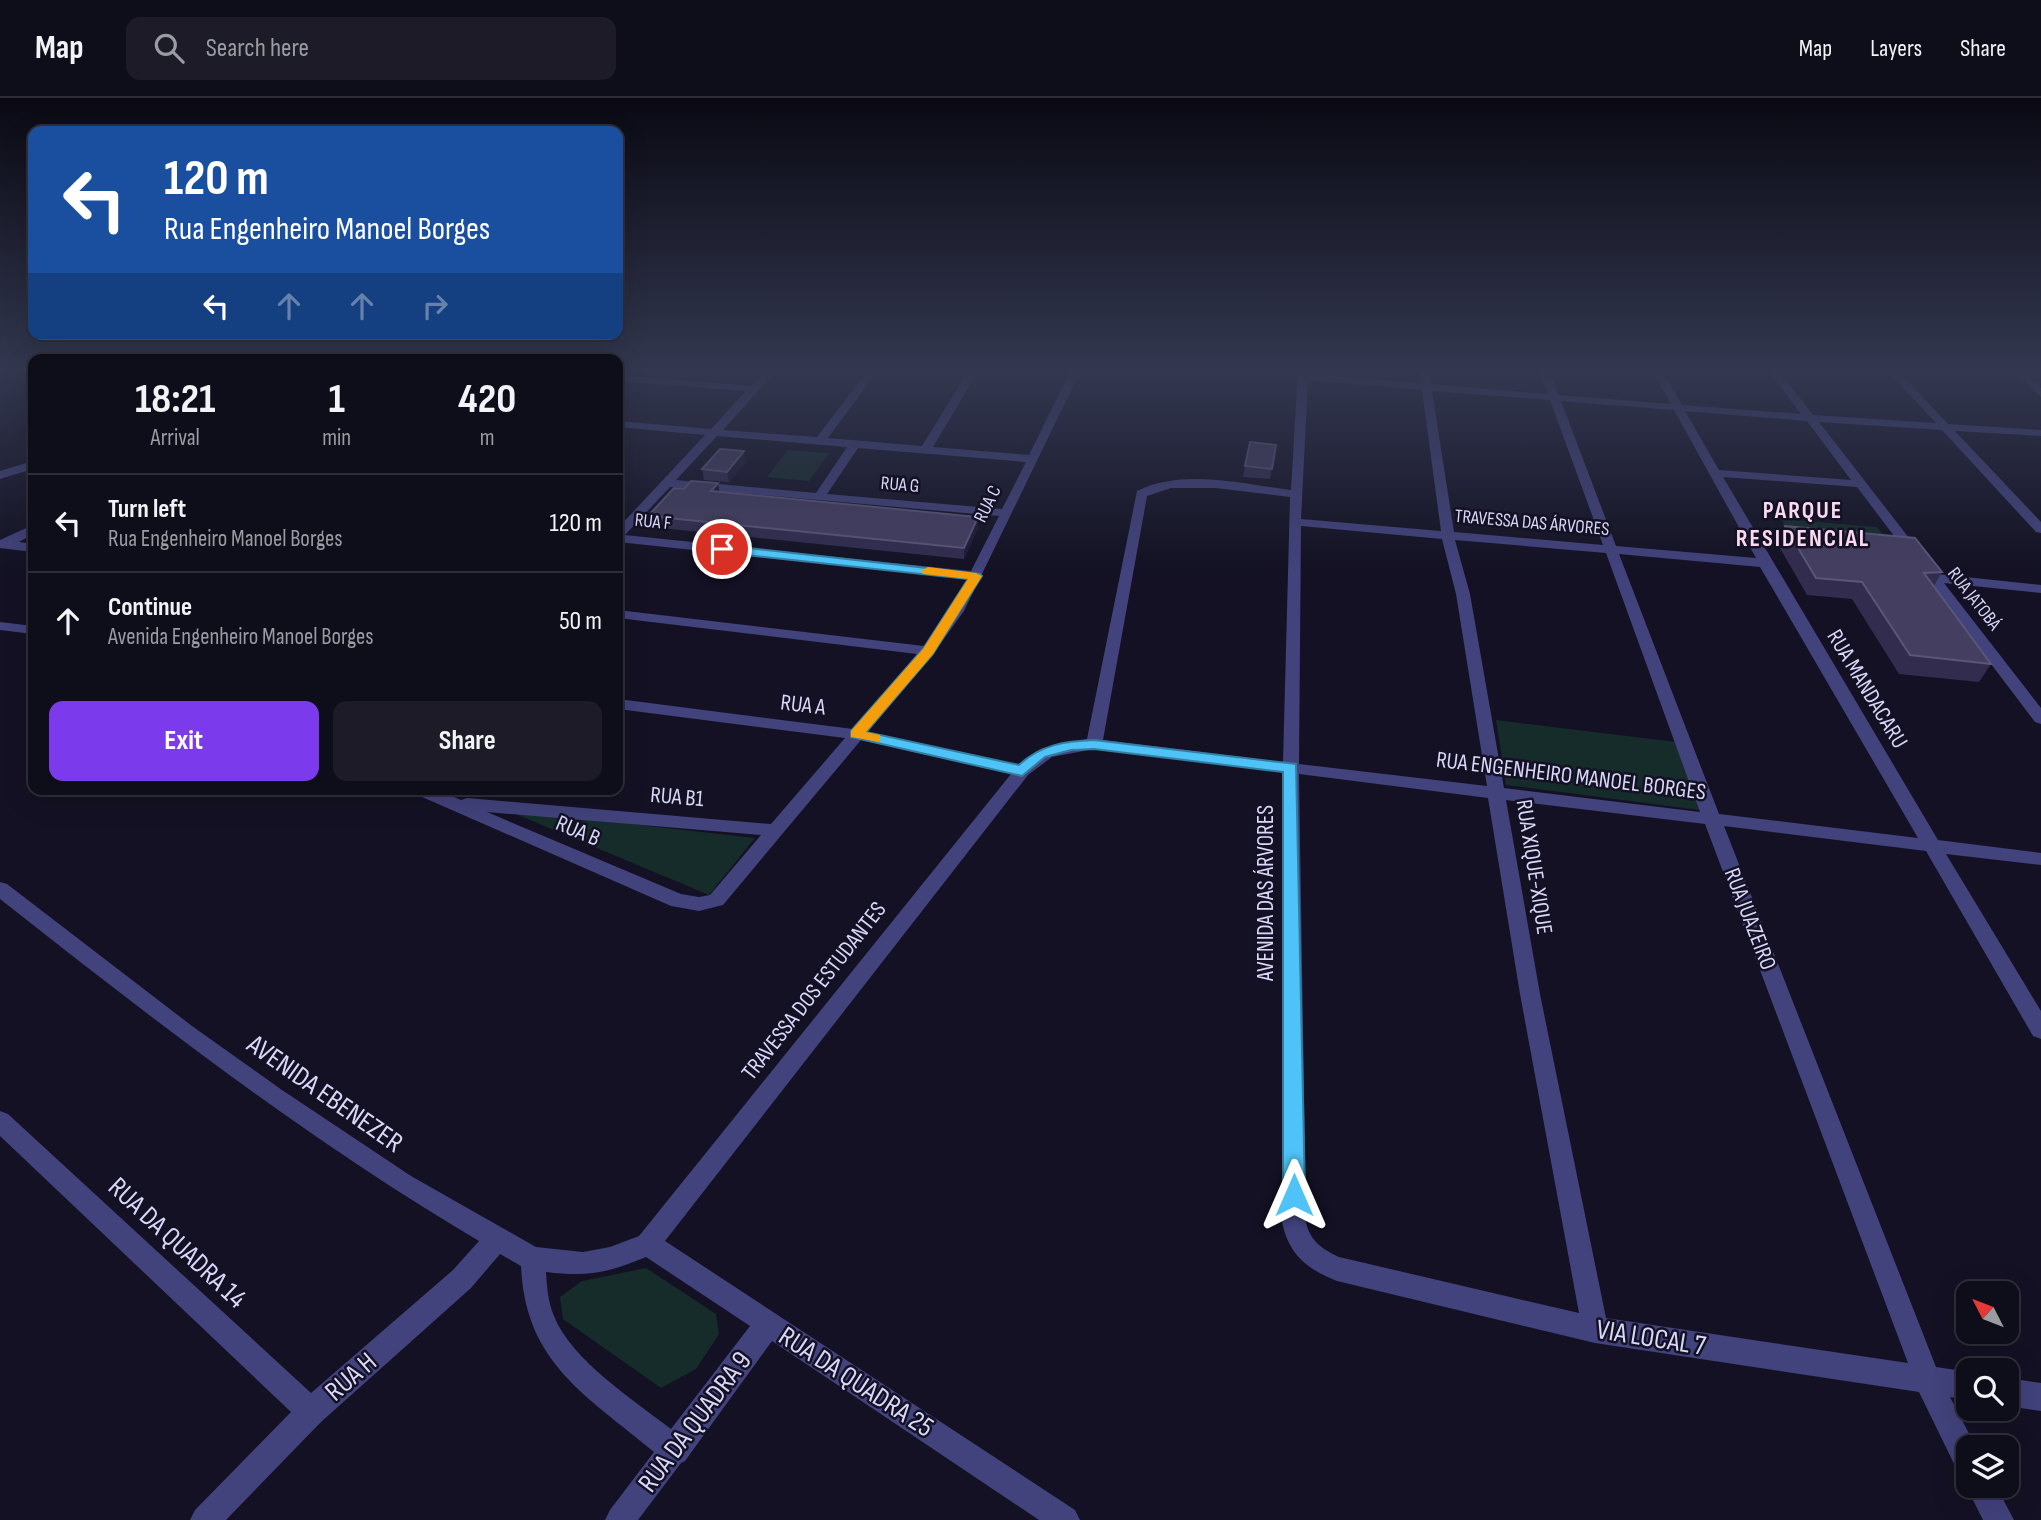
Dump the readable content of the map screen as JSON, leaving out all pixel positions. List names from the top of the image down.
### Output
{
  "streets": {
    "street": [
      "RUA G",
      "RUA C",
      "RUA F",
      "TRAVESSA DAS ÁRVORES",
      "RUA JATOBÁ",
      "RUA MANDACARU",
      "RUA A",
      "RUA ENGENHEIRO MANOEL BORGES",
      "RUA B1",
      "RUA B",
      "RUA XIQUE-XIQUE",
      "AVENIDA DAS ÁRVORES",
      "RUA JUAZEIRO",
      "TRAVESSA DOS ESTUDANTES",
      "AVENIDA EBENEZER",
      "RUA DA QUADRA 14",
      "VIA LOCAL 7",
      "RUA H",
      "RUA DA QUADRA 25",
      "RUA DA QUADRA 9"
    ]
  },
  "crossings": [
    ["RUA G", "RUA C"],
    ["RUA C", "RUA F"],
    ["RUA C", "RUA A"],
    ["RUA C", "RUA B1"],
    ["RUA C", "RUA B"],
    ["TRAVESSA DAS ÁRVORES", "RUA MANDACARU"],
    ["TRAVESSA DAS ÁRVORES", "RUA XIQUE-XIQUE"],
    ["TRAVESSA DAS ÁRVORES", "AVENIDA DAS ÁRVORES"],
    ["TRAVESSA DAS ÁRVORES", "RUA JUAZEIRO"],
    ["RUA MANDACARU", "RUA ENGENHEIRO MANOEL BORGES"],
    ["RUA A", "TRAVESSA DOS ESTUDANTES"],
    ["RUA ENGENHEIRO MANOEL BORGES", "RUA XIQUE-XIQUE"],
    ["RUA ENGENHEIRO MANOEL BORGES", "AVENIDA DAS ÁRVORES"],
    ["RUA ENGENHEIRO MANOEL BORGES", "RUA JUAZEIRO"],
    ["RUA ENGENHEIRO MANOEL BORGES", "TRAVESSA DOS ESTUDANTES"],
    ["RUA B1", "RUA B"],
    ["RUA XIQUE-XIQUE", "VIA LOCAL 7"],
    ["AVENIDA DAS ÁRVORES", "VIA LOCAL 7"],
    ["RUA JUAZEIRO", "VIA LOCAL 7"],
    ["TRAVESSA DOS ESTUDANTES", "AVENIDA EBENEZER"],
    ["TRAVESSA DOS ESTUDANTES", "RUA DA QUADRA 25"],
    ["AVENIDA EBENEZER", "RUA H"],
    ["AVENIDA EBENEZER", "RUA DA QUADRA 25"],
    ["RUA DA QUADRA 14", "RUA H"],
    ["RUA DA QUADRA 25", "RUA DA QUADRA 9"]
  ],
  "districts": ["PARQUE RESIDENCIAL"],
  "north": "top left",
  "page": {
    "header": "Map",
    "search": "Search here",
    "nav": ["Map", "Layers", "Share"],
    "turn": ["120 m", "Rua Engenheiro Manoel Borges"],
    "eta": [
      "18:21",
      "Arrival",
      "1",
      "min",
      "420",
      "m"
    ],
    "list": [
      {
        "name": "Turn left",
        "note": "Rua Engenheiro Manoel Borges",
        "value": "120 m"
      },
      {
        "name": "Continue",
        "note": "Avenida Engenheiro Manoel Borges",
        "value": "50 m"
      }
    ],
    "buttons": ["Exit", "Share"]
  }
}
